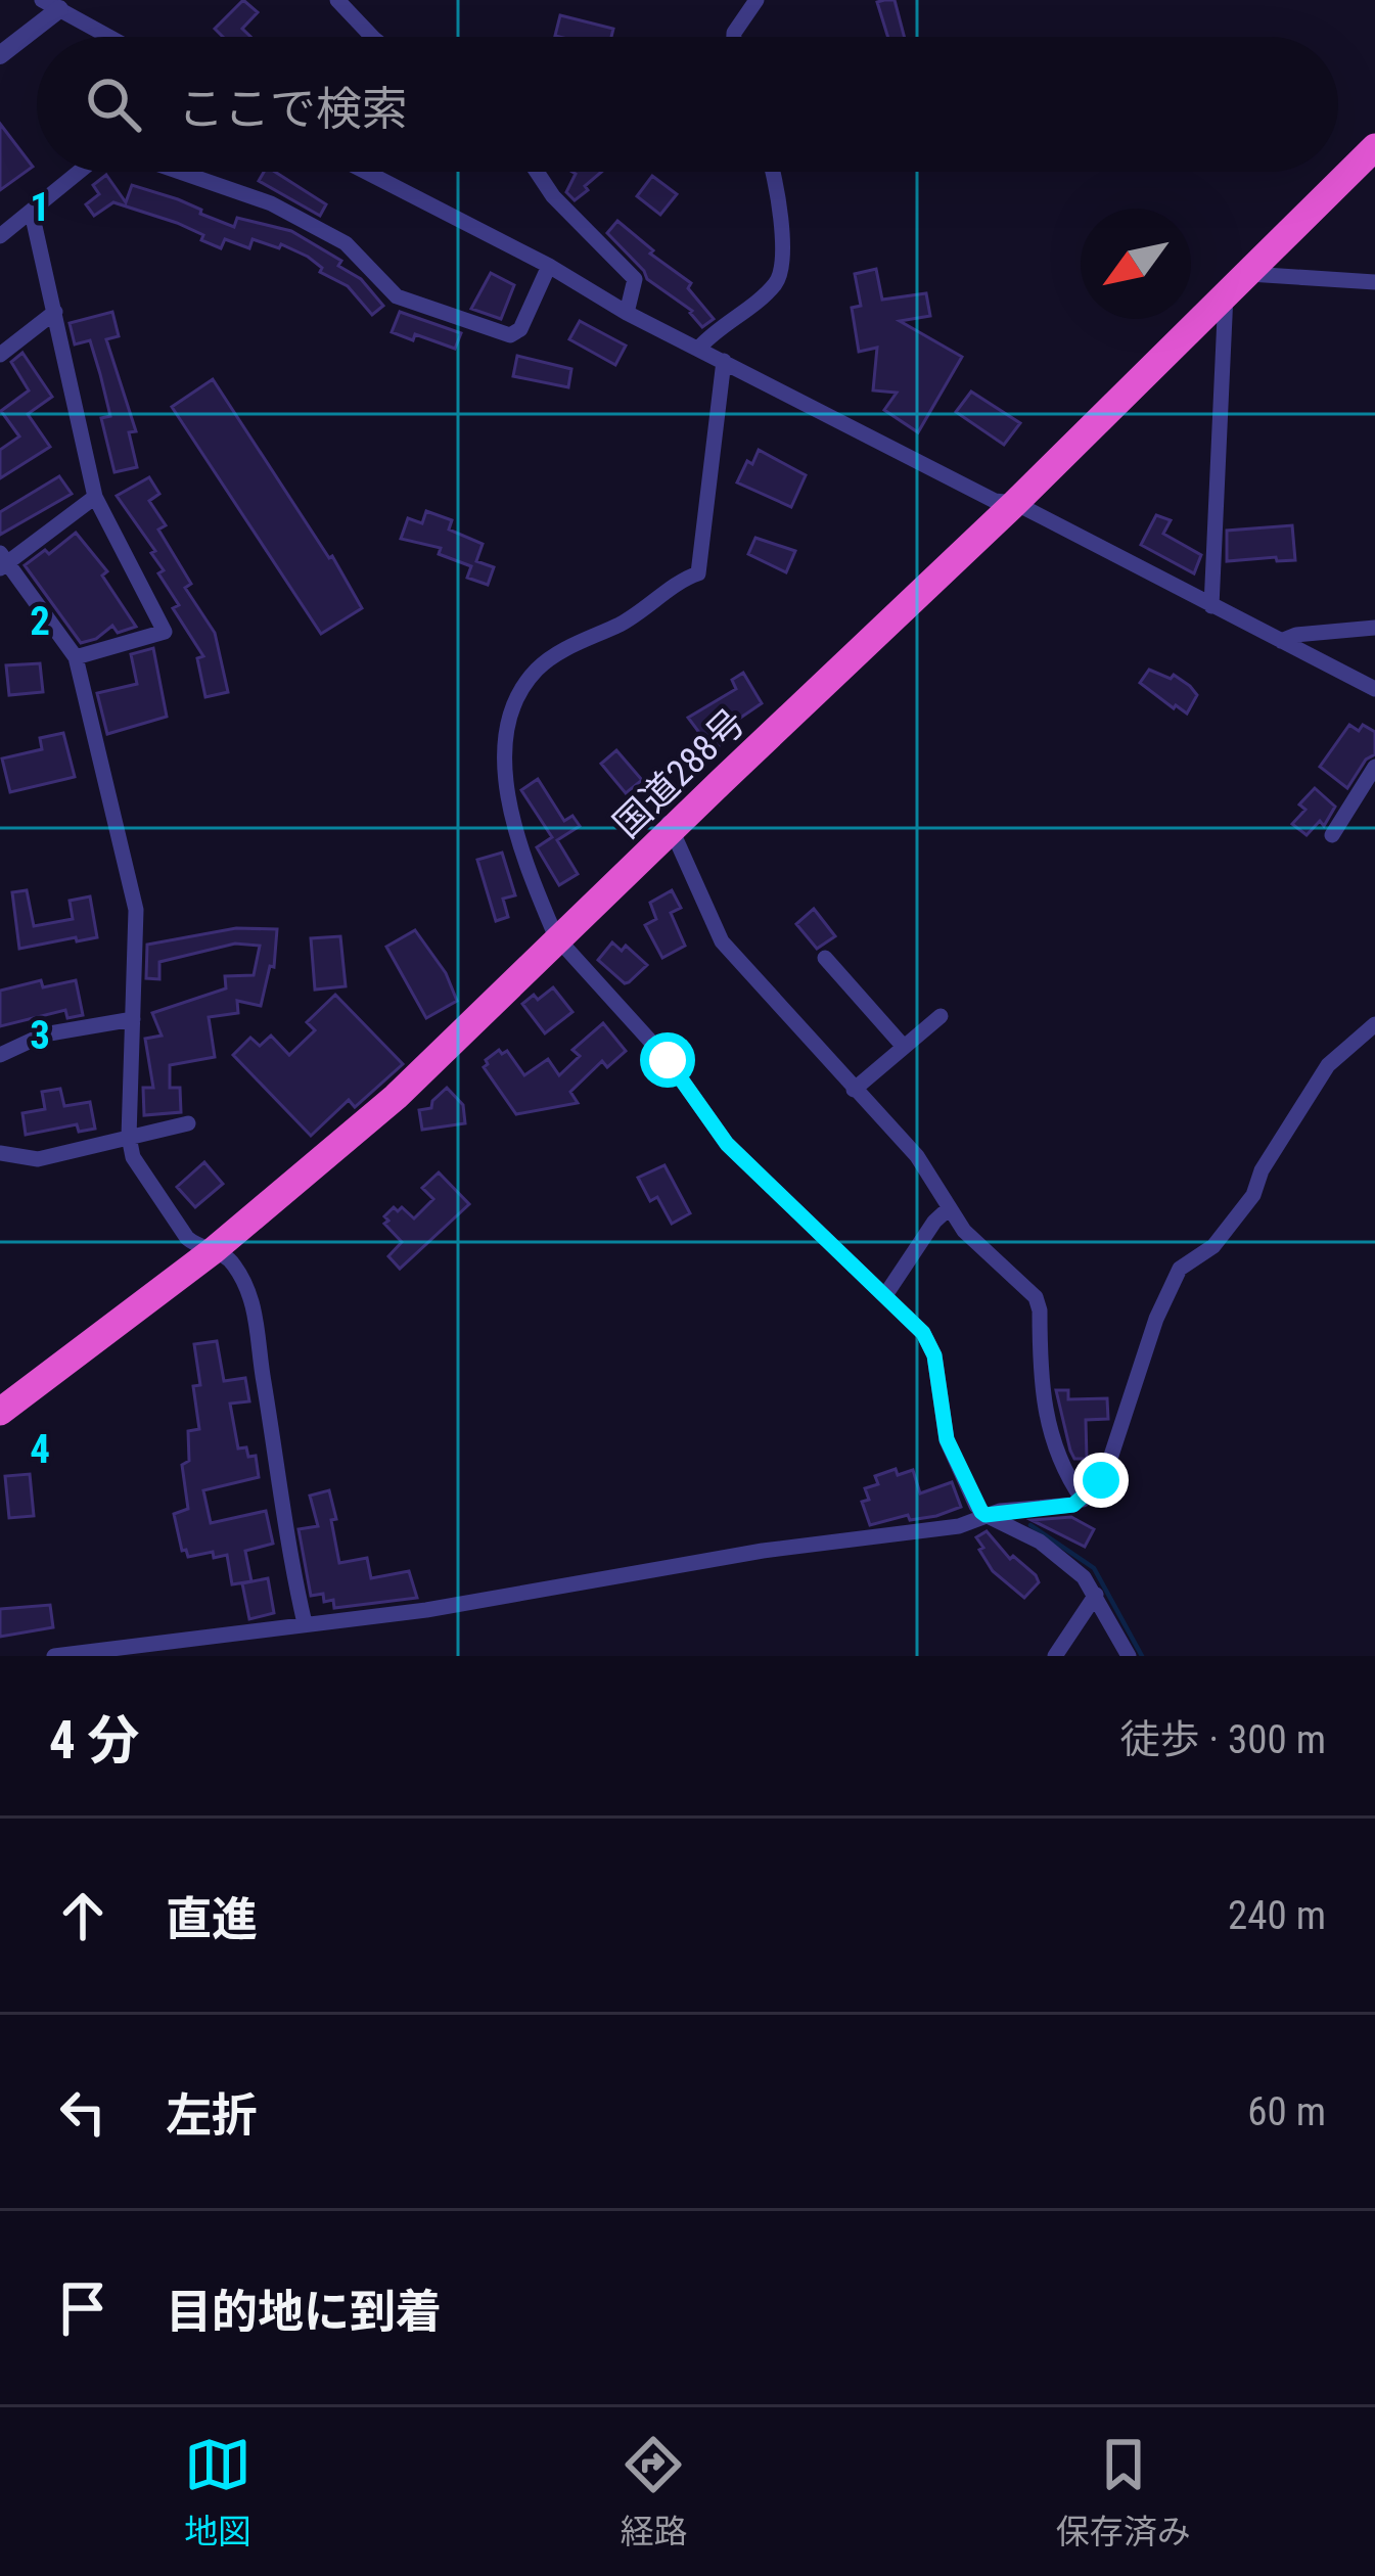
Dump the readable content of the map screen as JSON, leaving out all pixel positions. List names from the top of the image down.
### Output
{
  "streets": {
    "highway": ["国道288号"]
  },
  "north": "bottom left",
  "page": {
    "search": "ここで検索",
    "heading": ["4 分", "徒歩 · 300 m"],
    "list": [
      ["直進", "240 m"],
      ["左折", "60 m"],
      "目的地に到着"
    ],
    "nav": ["地図", "経路", "保存済み"]
  },
  "grid": {
    "rows": [
      "1",
      "2",
      "3",
      "4"
    ]
  }
}
